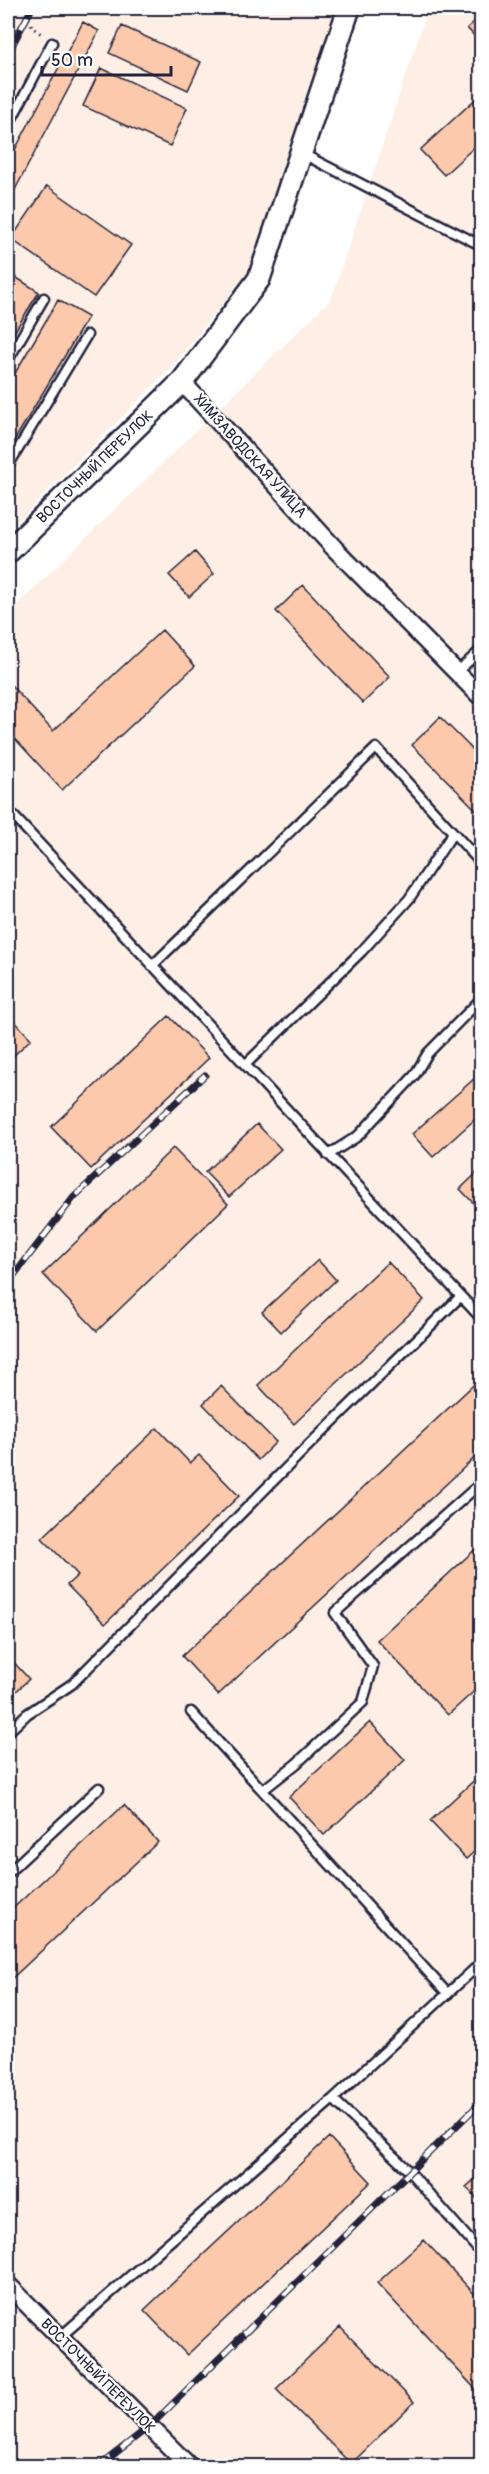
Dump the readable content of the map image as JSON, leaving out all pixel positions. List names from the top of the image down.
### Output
{
  "streets": {
    "street": ["ХИМЗАВОДСКАЯ УЛИЦА", "ВОСТОЧНЫЙ ПЕРЕУЛОК"]
  },
  "crossings": [
    ["ХИМЗАВОДСКАЯ УЛИЦА", "ВОСТОЧНЫЙ ПЕРЕУЛОК"]
  ],
  "scale_bar": "50 m"
}
